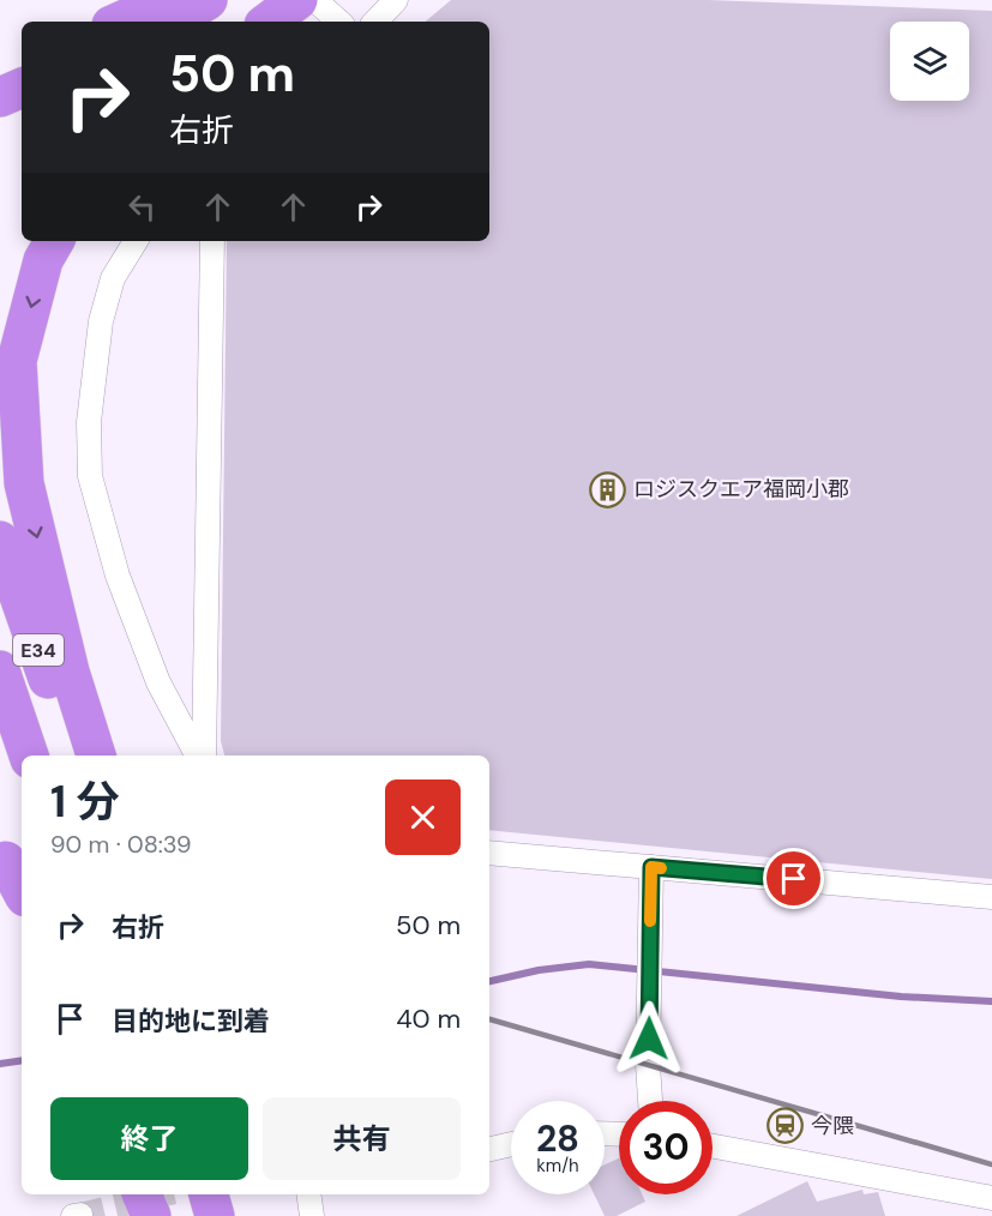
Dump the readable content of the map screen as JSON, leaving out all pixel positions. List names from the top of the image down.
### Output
{
  "streets": {
    "highway": ["E34"]
  },
  "places": {
    "building": ["ロジスクエア福岡小郡"],
    "station": ["今隈"]
  },
  "page": {
    "turn": ["50 m", "右折"],
    "heading": ["1 分", "90 m · 08:39"],
    "list": [
      {
        "name": "右折",
        "value": "50 m"
      },
      {
        "name": "目的地に到着",
        "value": "40 m"
      }
    ],
    "buttons": ["終了", "共有"],
    "speed": "28 km/h",
    "limit": "30"
  }
}
